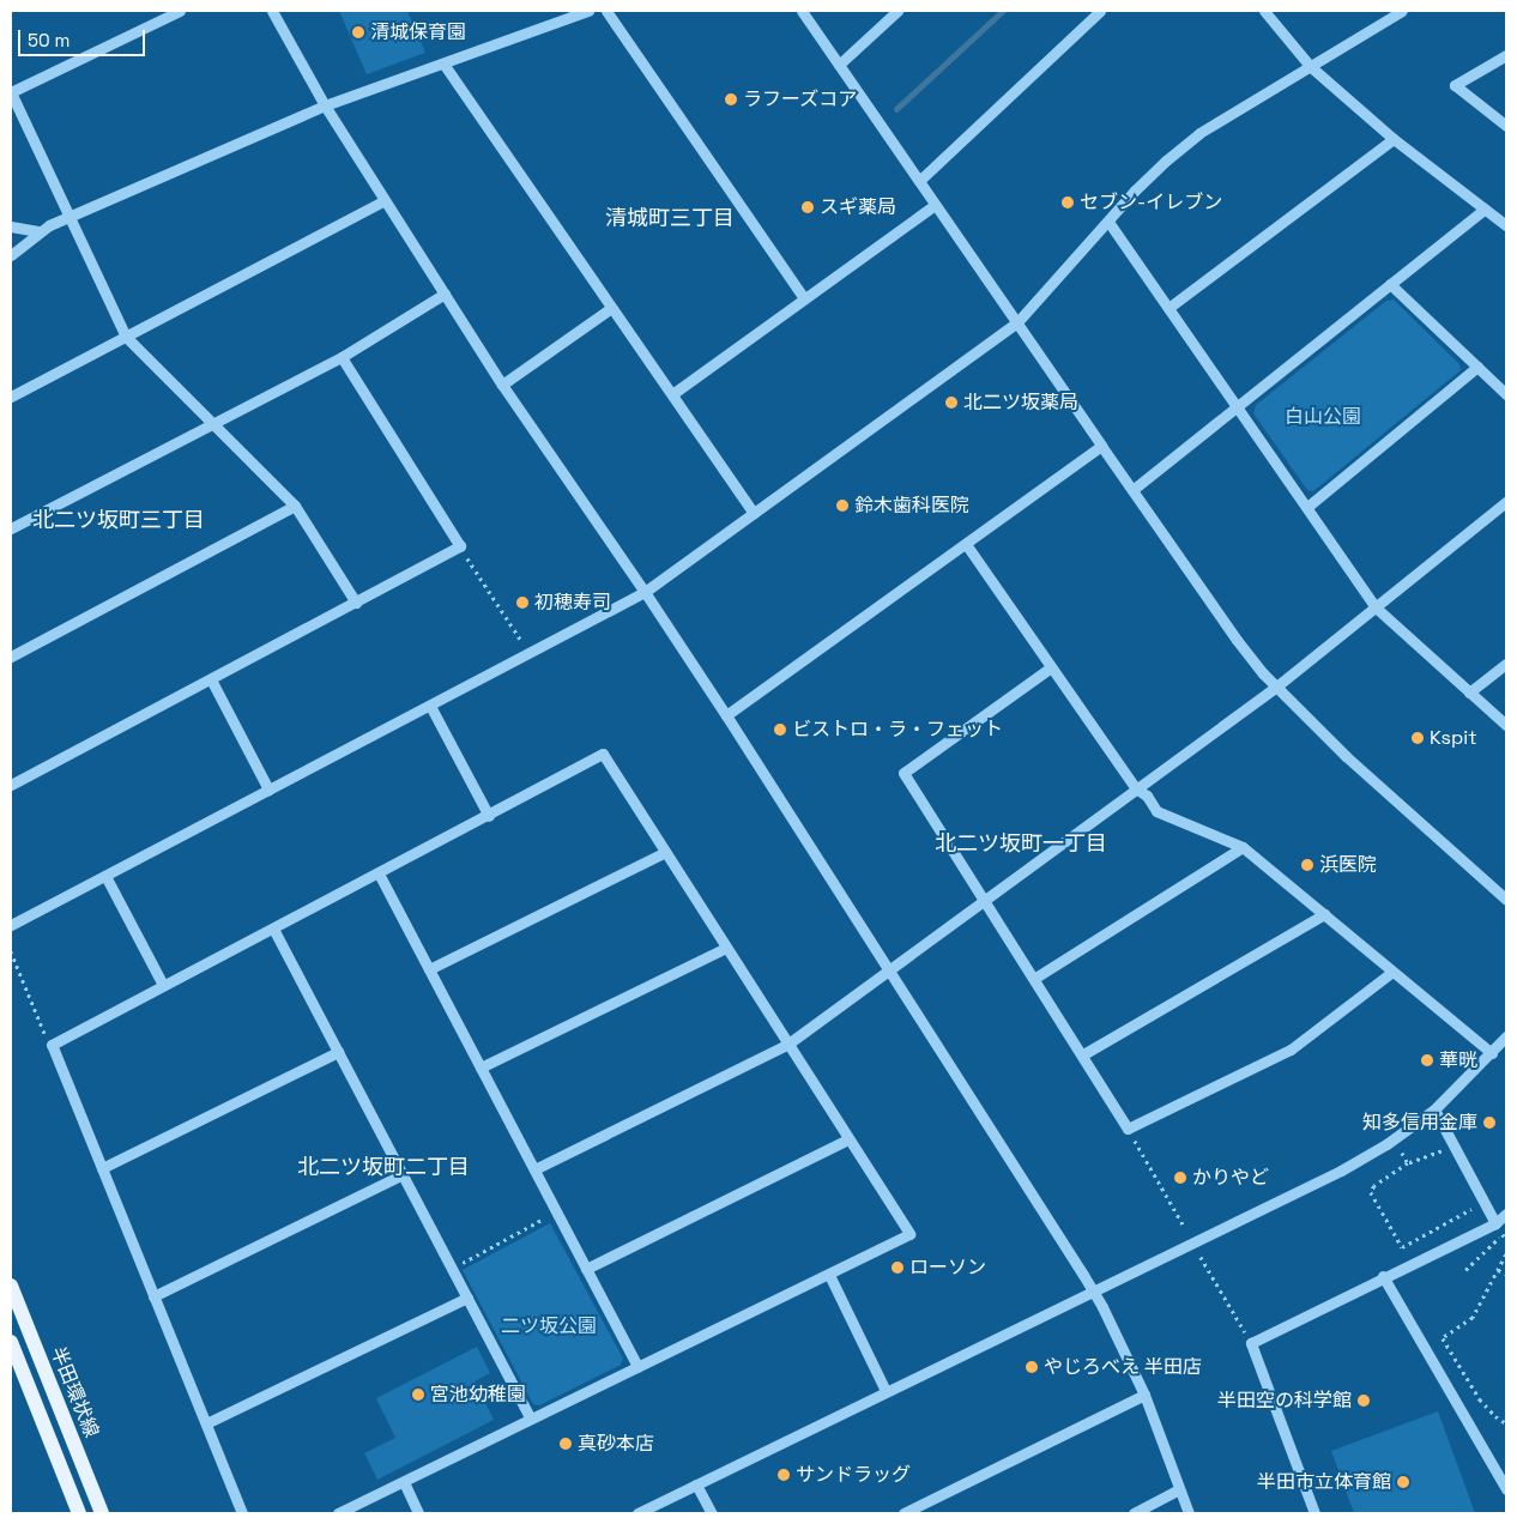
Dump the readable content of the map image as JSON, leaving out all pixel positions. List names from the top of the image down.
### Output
{
  "streets": {
    "main road": ["半田環状線"]
  },
  "districts": [
    "清城町三丁目",
    "北二ツ坂町三丁目",
    "北二ツ坂町一丁目",
    "北二ツ坂町二丁目"
  ],
  "parks": ["白山公園", "二ツ坂公園"],
  "places": [
    "清城保育園",
    "ラフーズコア",
    "セブン-イレブン",
    "スギ薬局",
    "北二ツ坂薬局",
    "鈴木歯科医院",
    "初穂寿司",
    "ビストロ・ラ・フェット",
    "Kspit",
    "浜医院",
    "華晄",
    "知多信用金庫",
    "かりやど",
    "ローソン",
    "やじろべえ 半田店",
    "宮池幼稚園",
    "半田空の科学館",
    "真砂本店",
    "サンドラッグ",
    "半田市立体育館"
  ],
  "scale_bar": "50 m"
}
